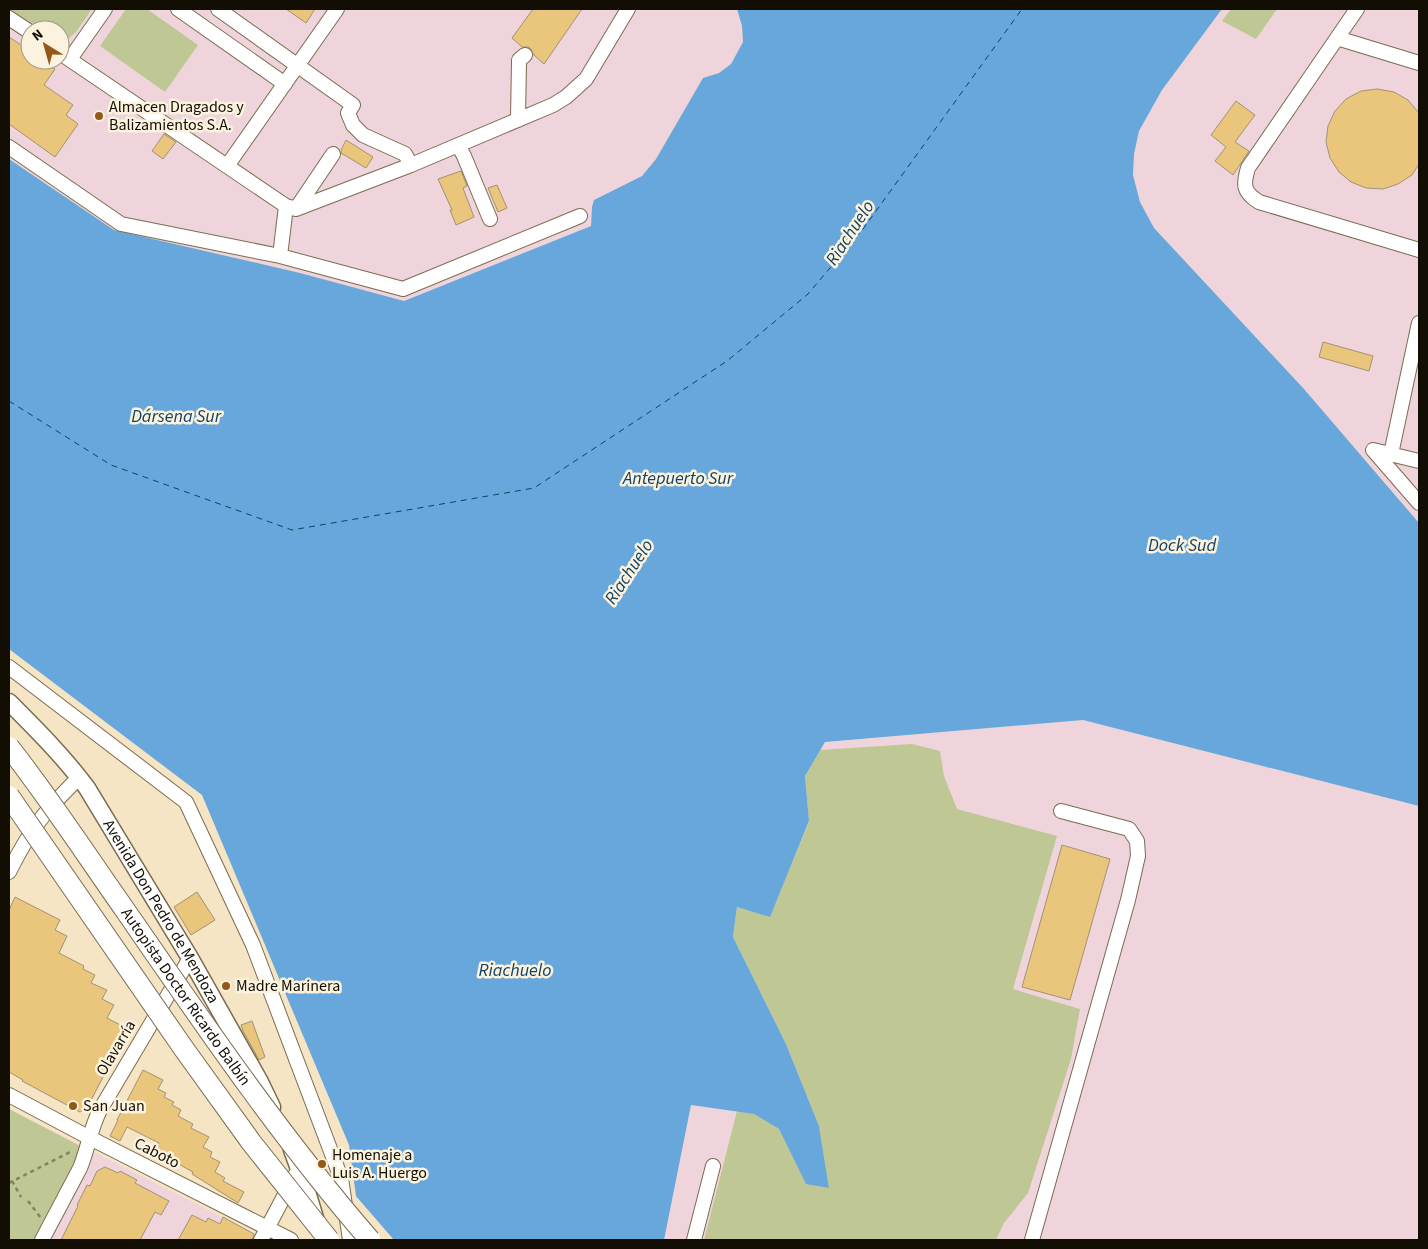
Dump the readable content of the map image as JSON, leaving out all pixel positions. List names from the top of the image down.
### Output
{
  "streets": {
    "highway": ["Autopista Doctor Ricardo Balbín"],
    "main road": ["Avenida Don Pedro de Mendoza"],
    "street": ["Olavarría", "Caboto"]
  },
  "crossings": [
    ["Avenida Don Pedro de Mendoza", "Olavarría"],
    ["Olavarría", "Caboto"]
  ],
  "water": [
    "Riachuelo",
    "Dársena Sur",
    "Antepuerto Sur",
    "Dock Sud"
  ],
  "places": [
    "Almacen Dragados y Balizamientos S.A.",
    "Madre Marinera",
    "San Juan",
    "Homenaje a Luis A. Huergo"
  ],
  "north": "top left"
}
